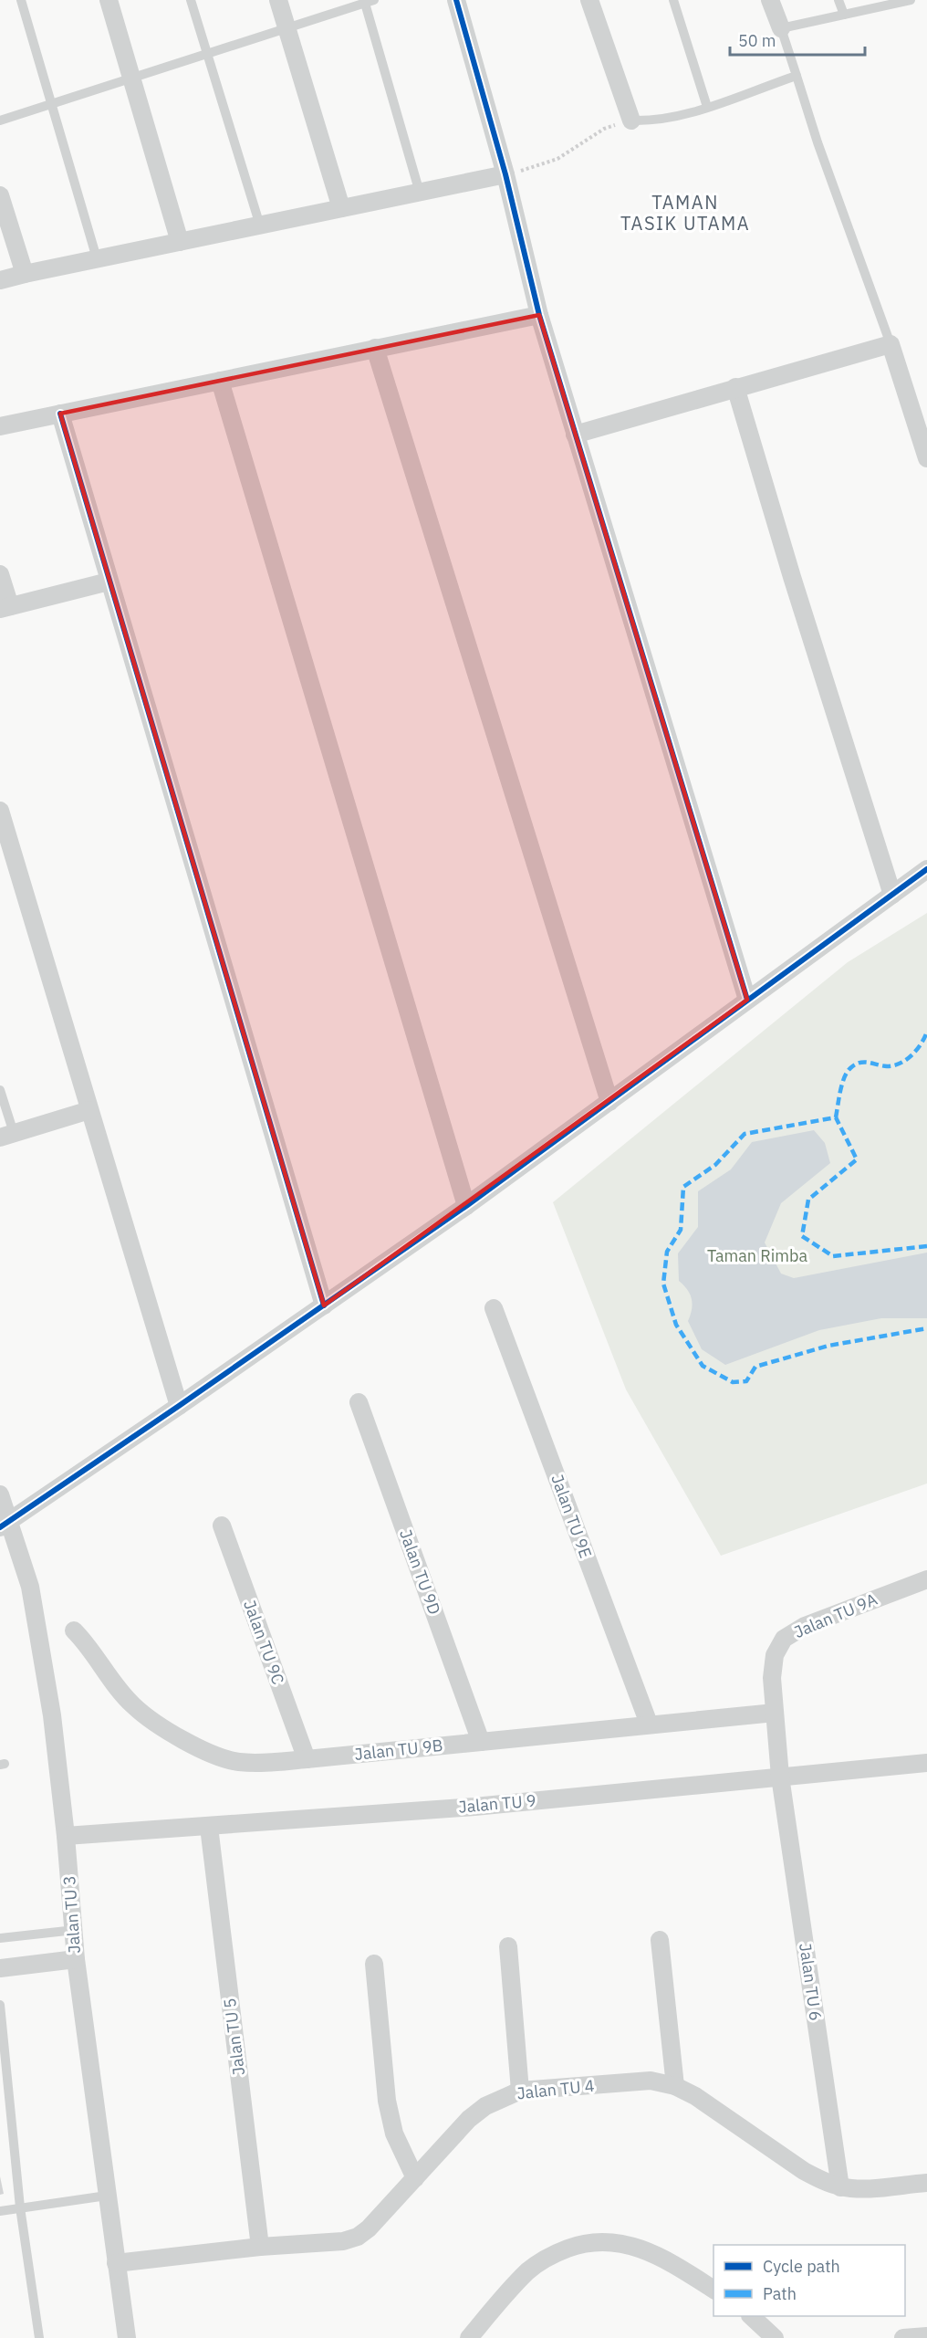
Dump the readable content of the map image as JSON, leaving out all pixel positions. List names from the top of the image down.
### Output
{
  "streets": {
    "street": [
      "Jalan TU 9E",
      "Jalan TU 9D",
      "Jalan TU 9A",
      "Jalan TU 9C",
      "Jalan TU 9B",
      "Jalan TU 9",
      "Jalan TU 3",
      "Jalan TU 6",
      "Jalan TU 5",
      "Jalan TU 4"
    ]
  },
  "crossings": [
    ["Jalan TU 9E", "Jalan TU 9B"],
    ["Jalan TU 9D", "Jalan TU 9B"],
    ["Jalan TU 9A", "Jalan TU 9B"],
    ["Jalan TU 9A", "Jalan TU 9"],
    ["Jalan TU 9A", "Jalan TU 6"],
    ["Jalan TU 9C", "Jalan TU 9B"],
    ["Jalan TU 9", "Jalan TU 3"],
    ["Jalan TU 9", "Jalan TU 6"],
    ["Jalan TU 9", "Jalan TU 5"],
    ["Jalan TU 3", "Jalan TU 4"],
    ["Jalan TU 6", "Jalan TU 4"],
    ["Jalan TU 5", "Jalan TU 4"]
  ],
  "districts": ["TAMAN TASIK UTAMA"],
  "parks": ["Taman Rimba"],
  "legend": ["Cycle path", "Path"],
  "scale_bar": "50 m"
}
